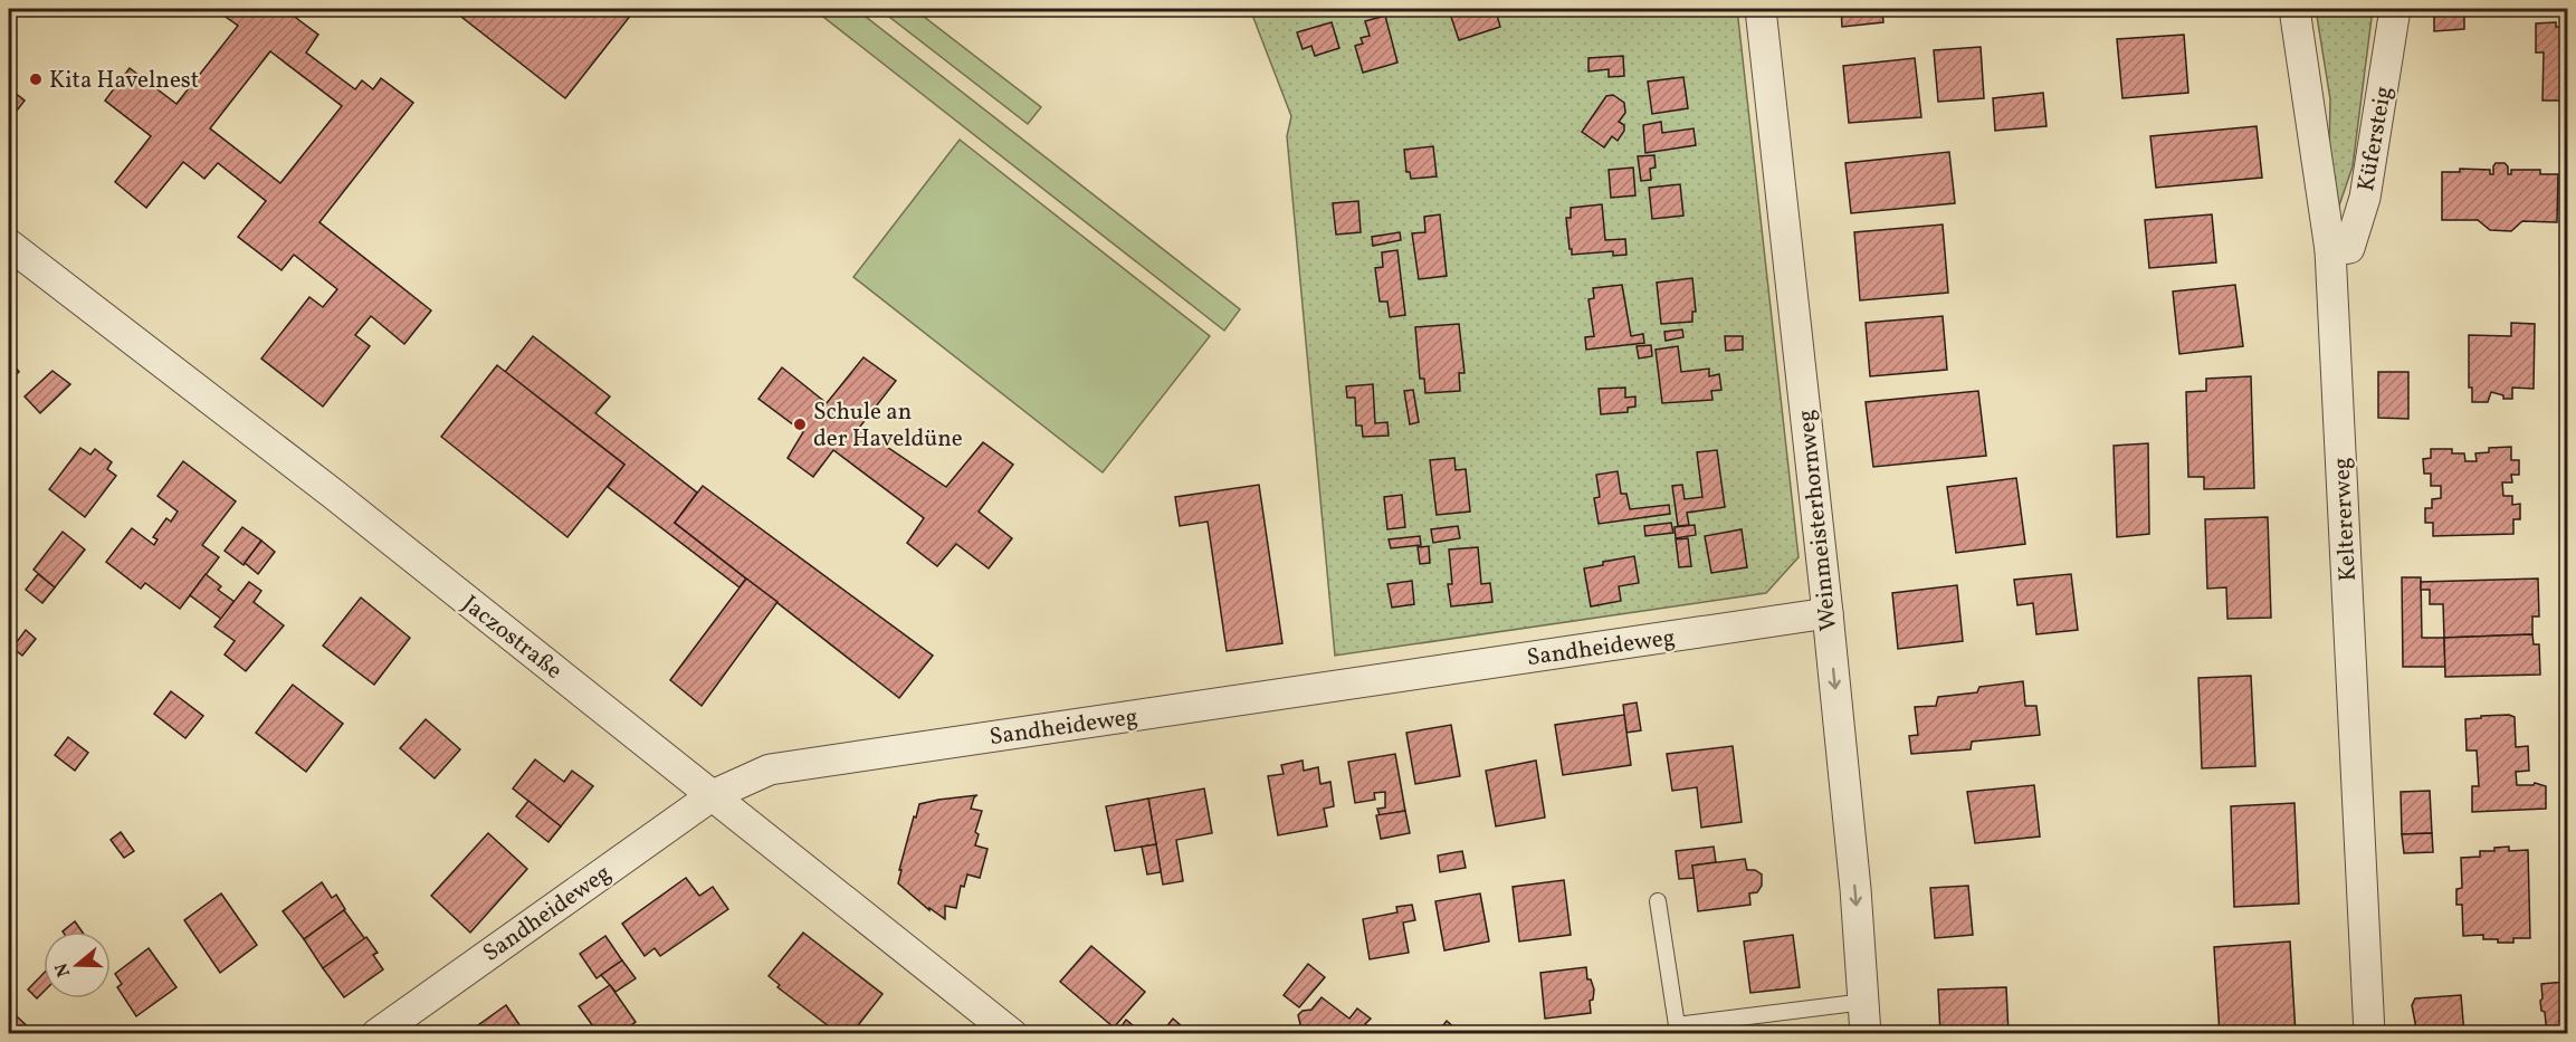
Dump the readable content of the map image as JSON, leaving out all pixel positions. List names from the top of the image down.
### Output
{
  "streets": {
    "street": [
      "Küfersteig",
      "Keltererweg",
      "Weinmeisterhornweg",
      "Jaczostraße",
      "Sandheideweg"
    ]
  },
  "crossings": [
    ["Küfersteig", "Keltererweg"],
    ["Weinmeisterhornweg", "Sandheideweg"],
    ["Jaczostraße", "Sandheideweg"]
  ],
  "one_way": ["Weinmeisterhornweg"],
  "places": ["Kita Havelnest", "Schule an der Haveldüne"],
  "north": "left"
}
